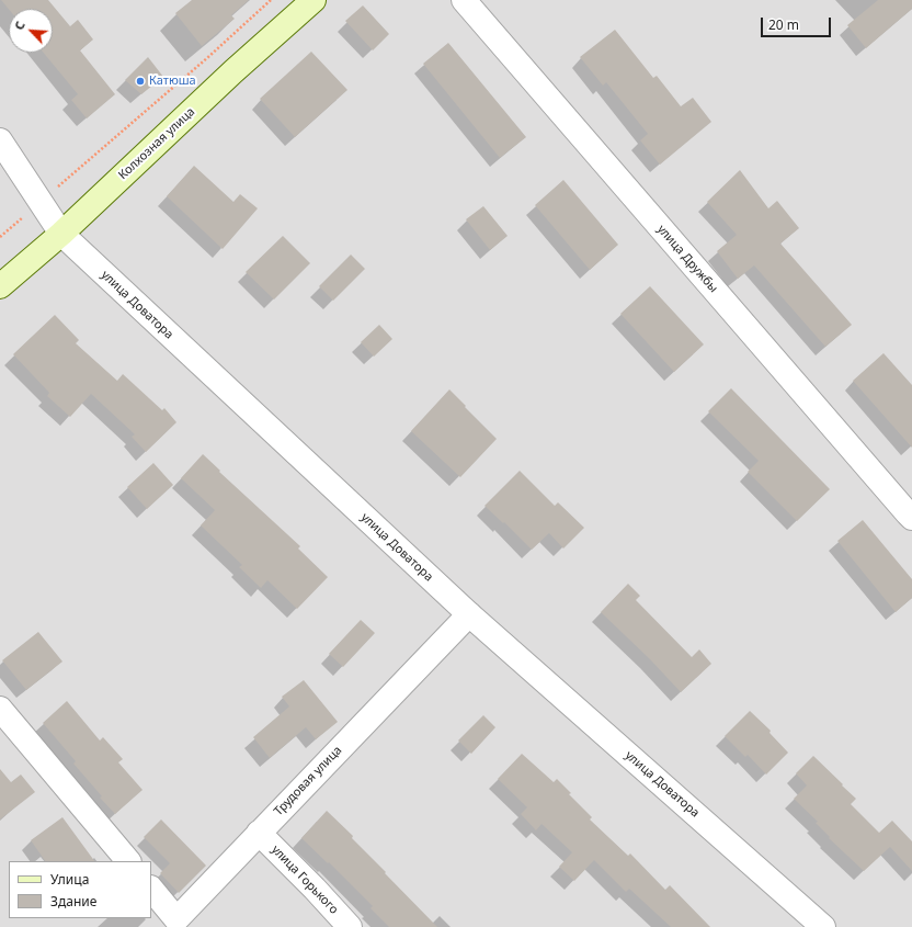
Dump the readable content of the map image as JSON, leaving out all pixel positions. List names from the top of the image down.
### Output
{
  "streets": {
    "main road": ["Колхозная улица"],
    "street": [
      "улица Дружбы",
      "улица Доватора",
      "Трудовая улица",
      "улица Горького"
    ]
  },
  "crossings": [
    ["Колхозная улица", "улица Доватора"],
    ["улица Доватора", "Трудовая улица"],
    ["Трудовая улица", "улица Горького"]
  ],
  "places": ["Катюша"],
  "legend": ["Улица", "Здание"],
  "scale_bar": "20 m",
  "north": "top left"
}
